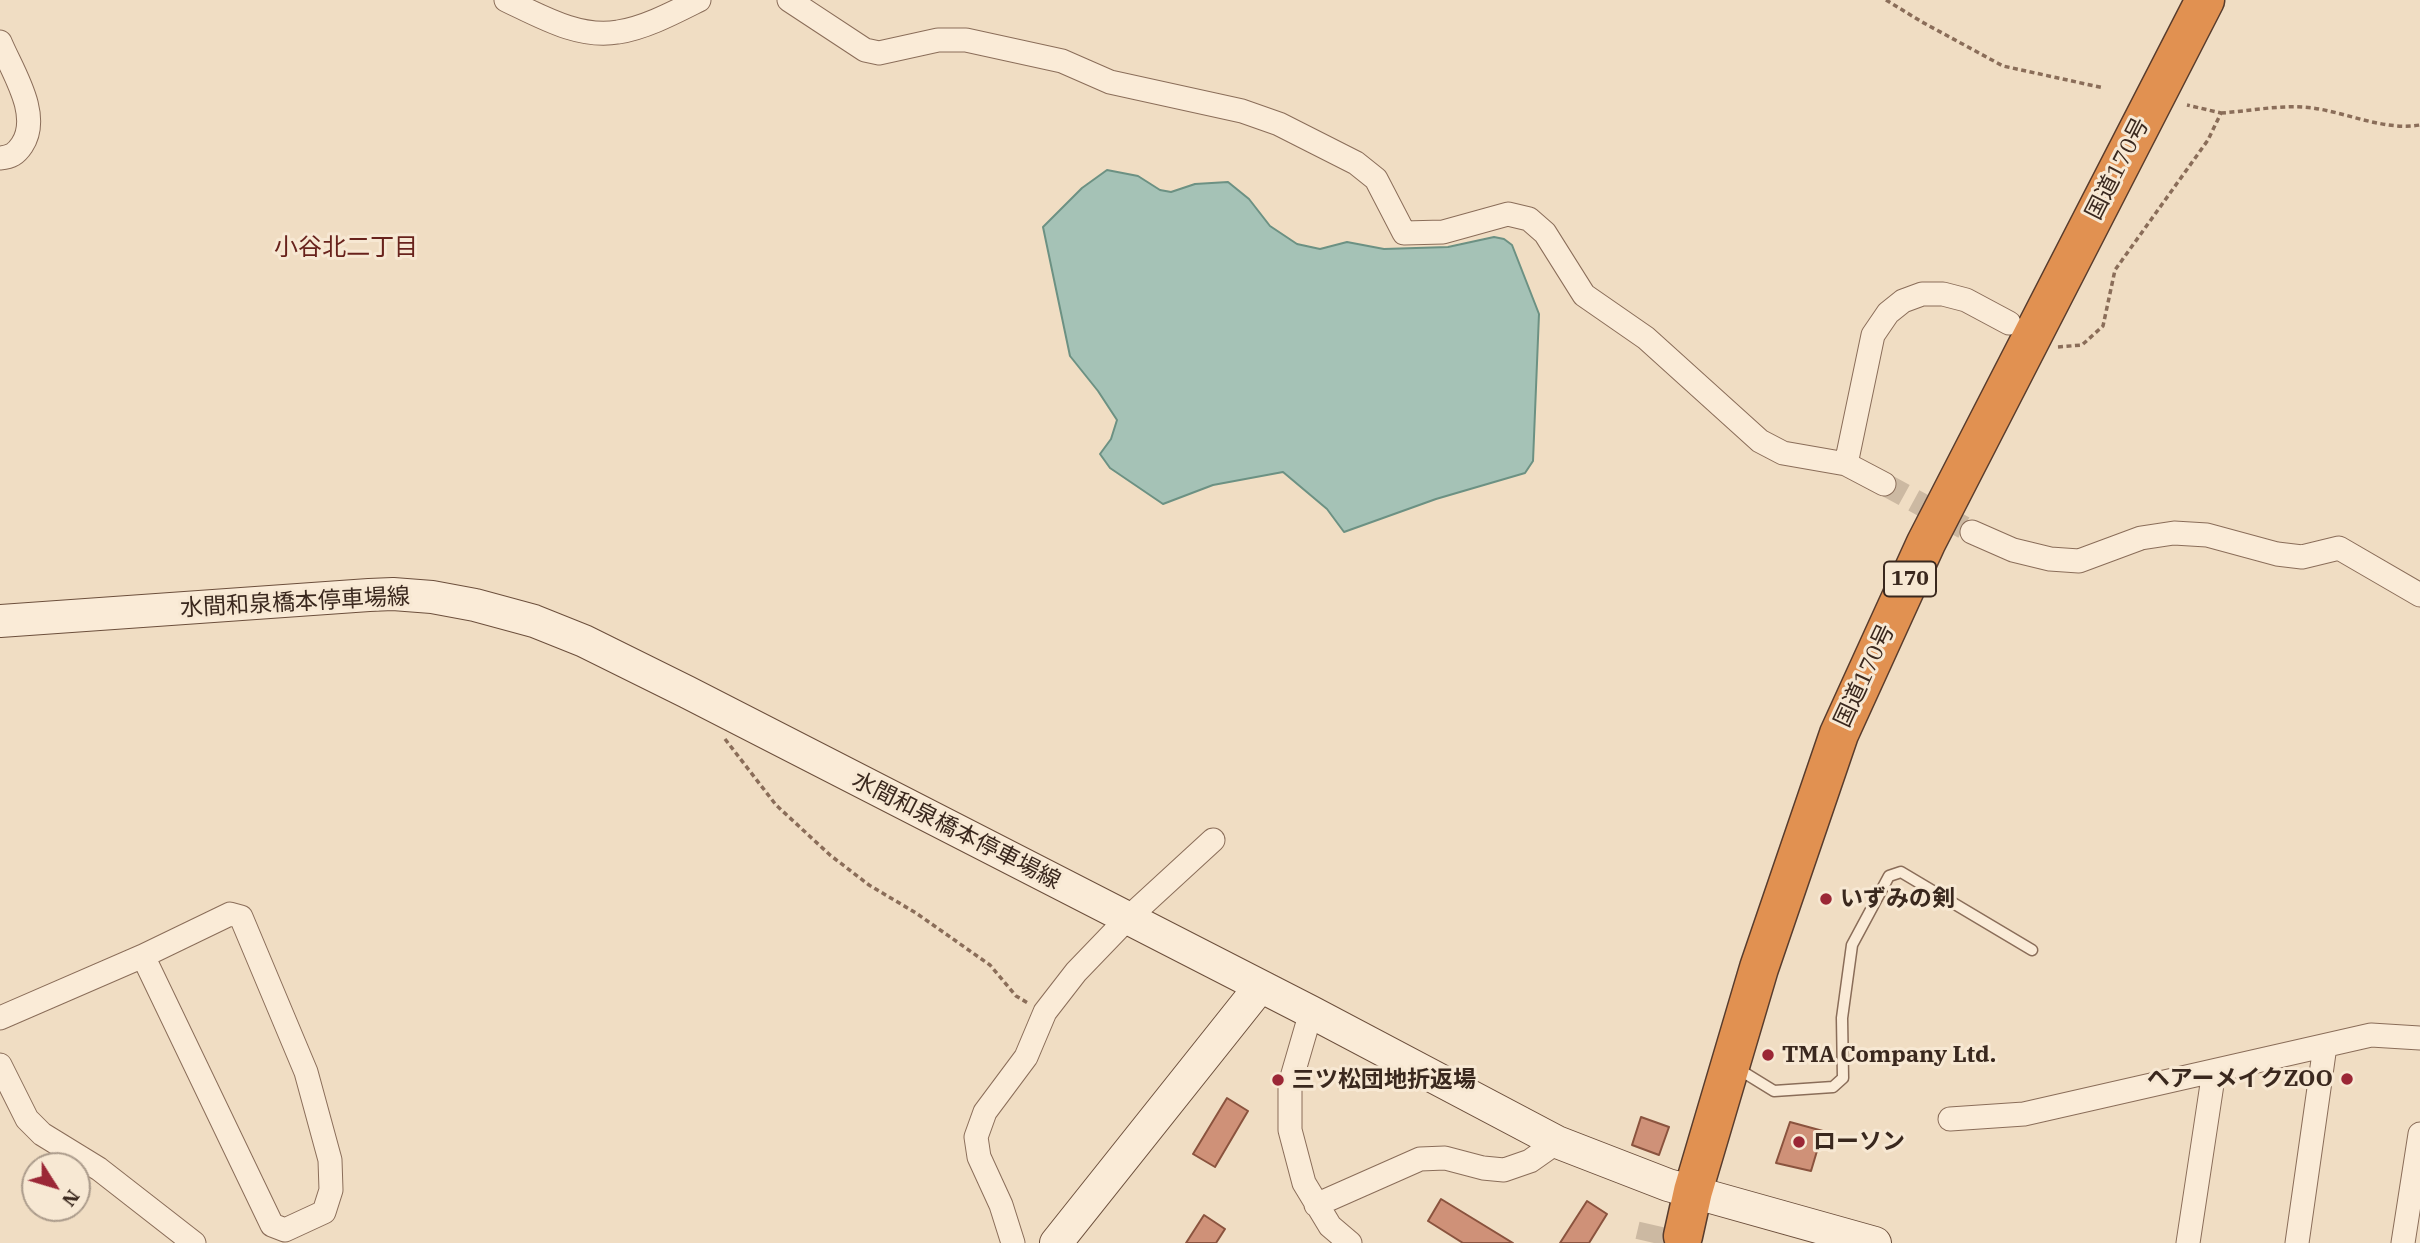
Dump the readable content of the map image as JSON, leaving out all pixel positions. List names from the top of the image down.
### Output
{
  "streets": {
    "highway": ["国道170号", "170"],
    "main road": ["水間和泉橋本停車場線"]
  },
  "crossings": [
    ["国道170号", "水間和泉橋本停車場線"]
  ],
  "districts": ["小谷北二丁目"],
  "places": [
    "いずみの剣",
    "TMA Company Ltd.",
    "ヘアーメイクZOO",
    "三ツ松団地折返場",
    "ローソン"
  ],
  "north": "bottom right"
}
